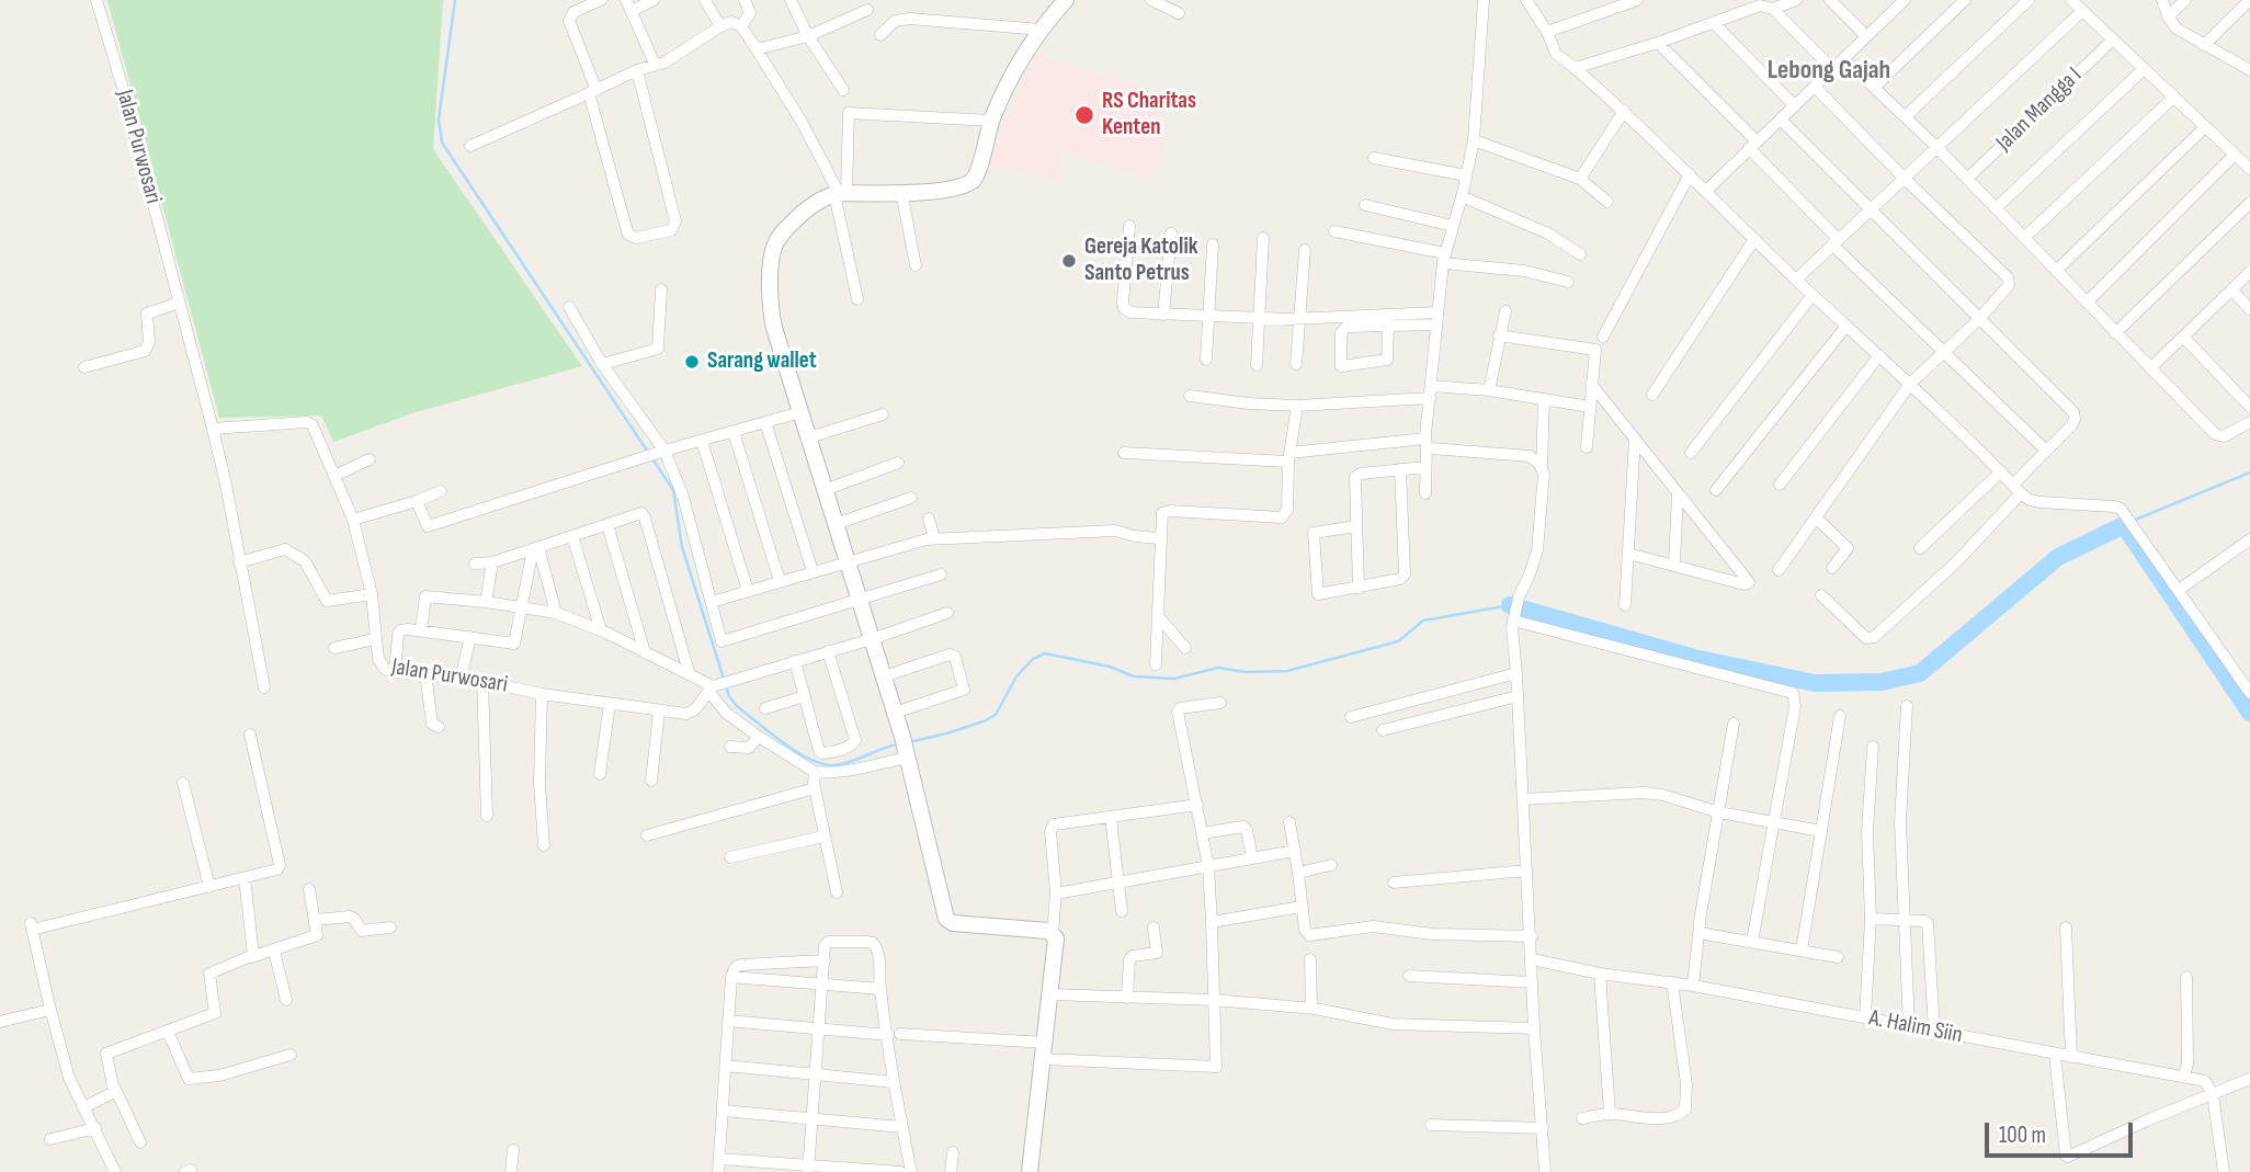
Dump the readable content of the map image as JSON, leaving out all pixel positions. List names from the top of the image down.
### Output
{
  "streets": {
    "street": ["Jalan Mangga I", "Jalan Purwosari", "A. Halim Siin"]
  },
  "districts": ["Lebong Gajah"],
  "places": ["RS Charitas Kenten", "Gereja Katolik Santo Petrus", "Sarang wallet"],
  "scale_bar": "100 m"
}
